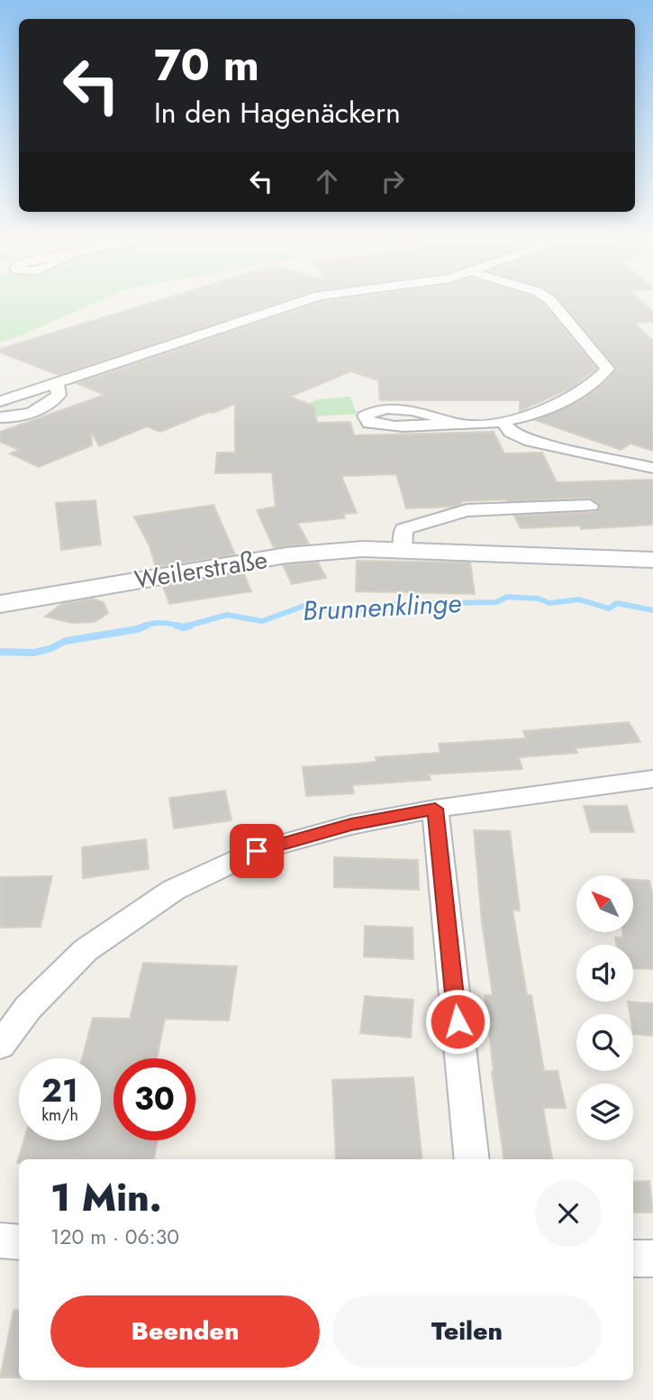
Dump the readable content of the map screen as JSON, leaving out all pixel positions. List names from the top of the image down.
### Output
{
  "streets": {
    "main road": ["Weilerstraße"]
  },
  "water": ["Brunnenklinge"],
  "north": "top left",
  "page": {
    "turn": ["70 m", "In den Hagenäckern"],
    "speed": "21 km/h",
    "limit": "30",
    "heading": ["1 Min.", "120 m · 06:30"],
    "buttons": ["Beenden", "Teilen"]
  }
}
